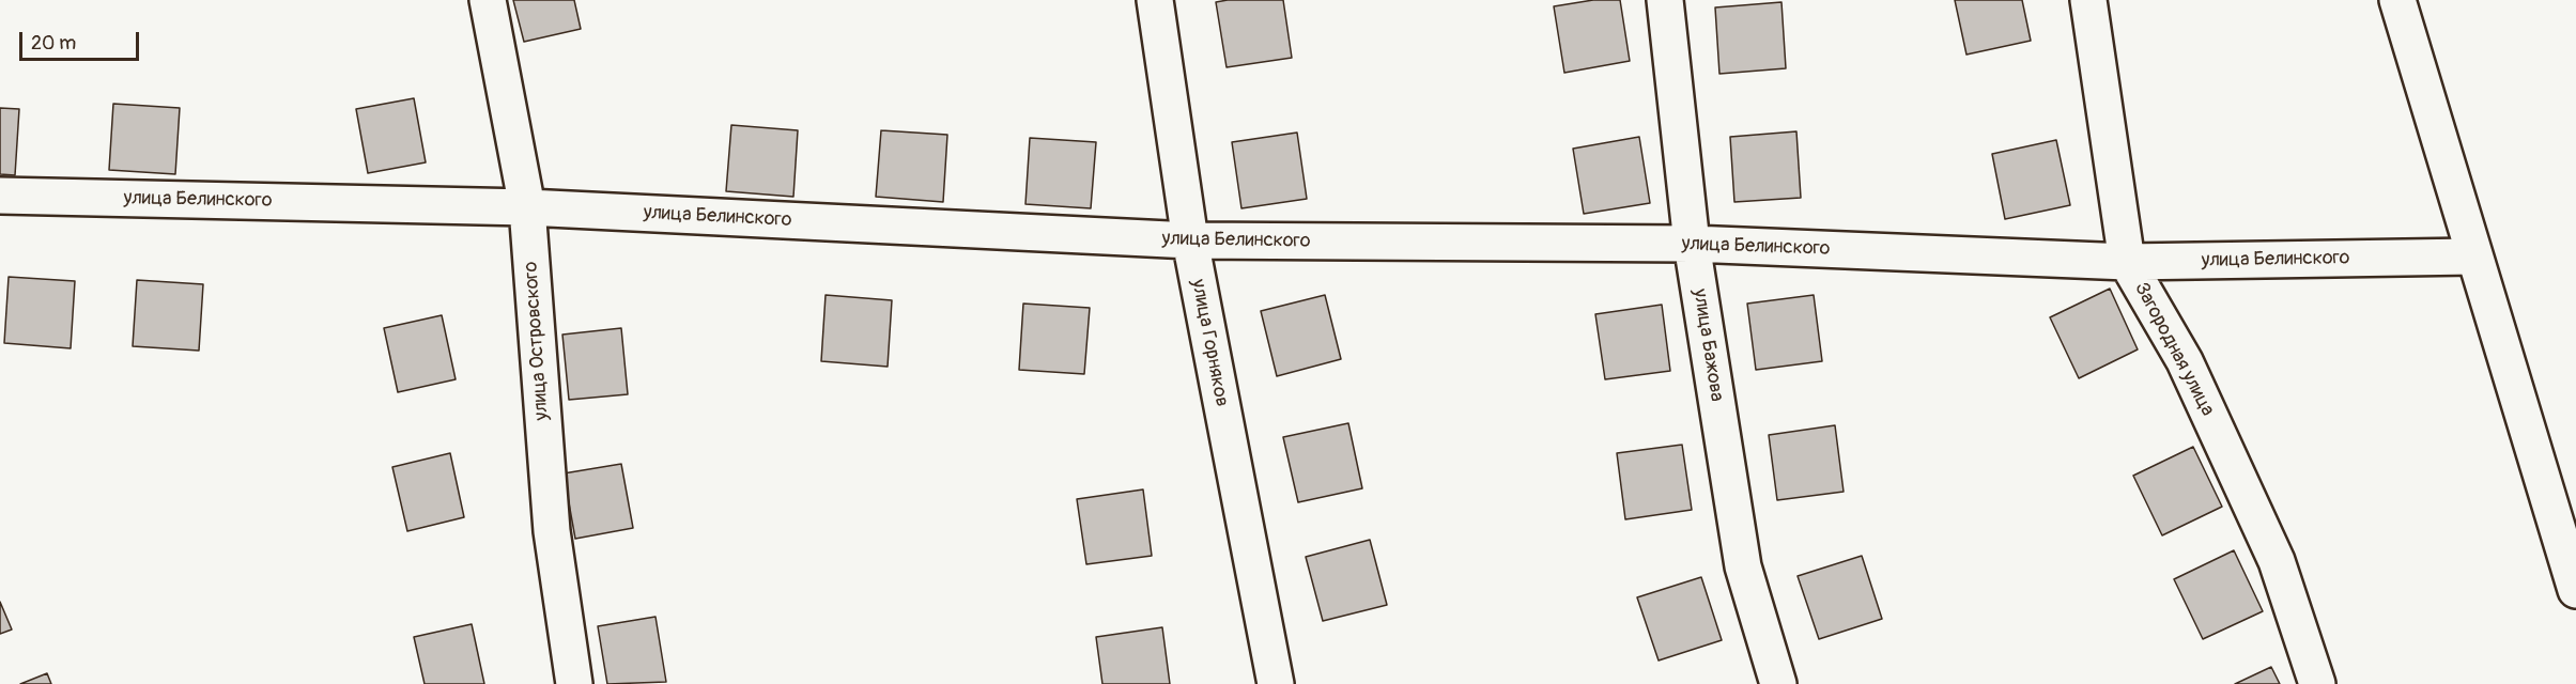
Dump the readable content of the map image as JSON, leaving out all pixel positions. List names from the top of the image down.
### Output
{
  "streets": {
    "main road": [
      "улица Белинского",
      "улица Островского",
      "улица Горняков",
      "улица Бажова",
      "Загородная улица"
    ]
  },
  "crossings": [
    ["улица Белинского", "улица Островского"],
    ["улица Белинского", "улица Горняков"],
    ["улица Белинского", "улица Бажова"],
    ["улица Белинского", "Загородная улица"]
  ],
  "scale_bar": "20 m"
}
